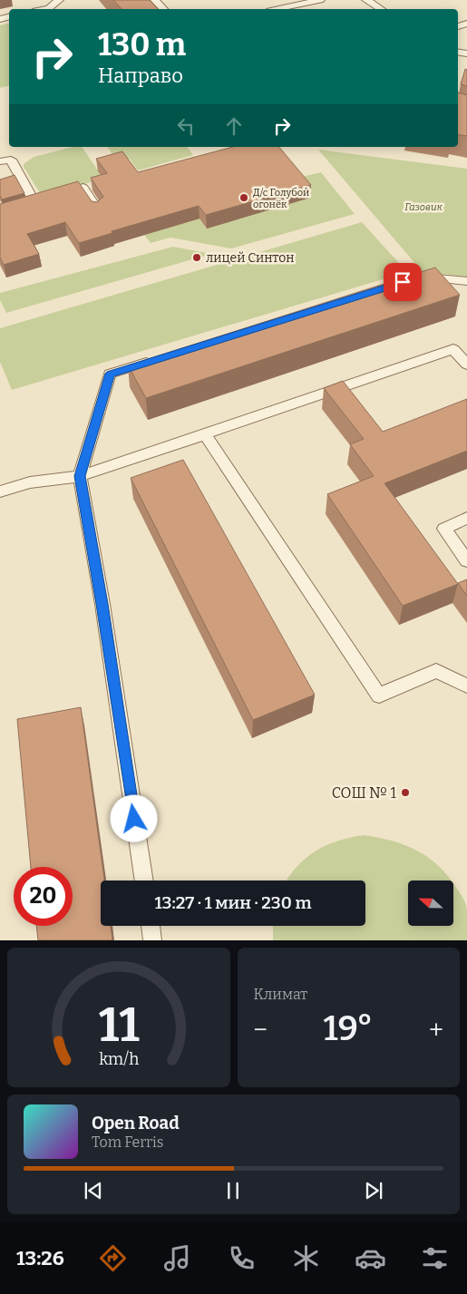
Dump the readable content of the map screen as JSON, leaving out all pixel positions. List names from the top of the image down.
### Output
{
  "parks": ["Газовик"],
  "places": ["Д/с Голубой огонёк", "лицей Синтон", "СОШ № 1"],
  "north": "left",
  "page": {
    "turn": ["130 m", "Направо"],
    "limit": "20",
    "trip": "13:27 · 1 мин · 230 m",
    "tile": "Климат",
    "heat": ["−", "19°", "+"],
    "song": ["Open Road", "Tom Ferris"],
    "tabs": "13:26",
    "gauge": ["11", "km/h"]
  }
}
